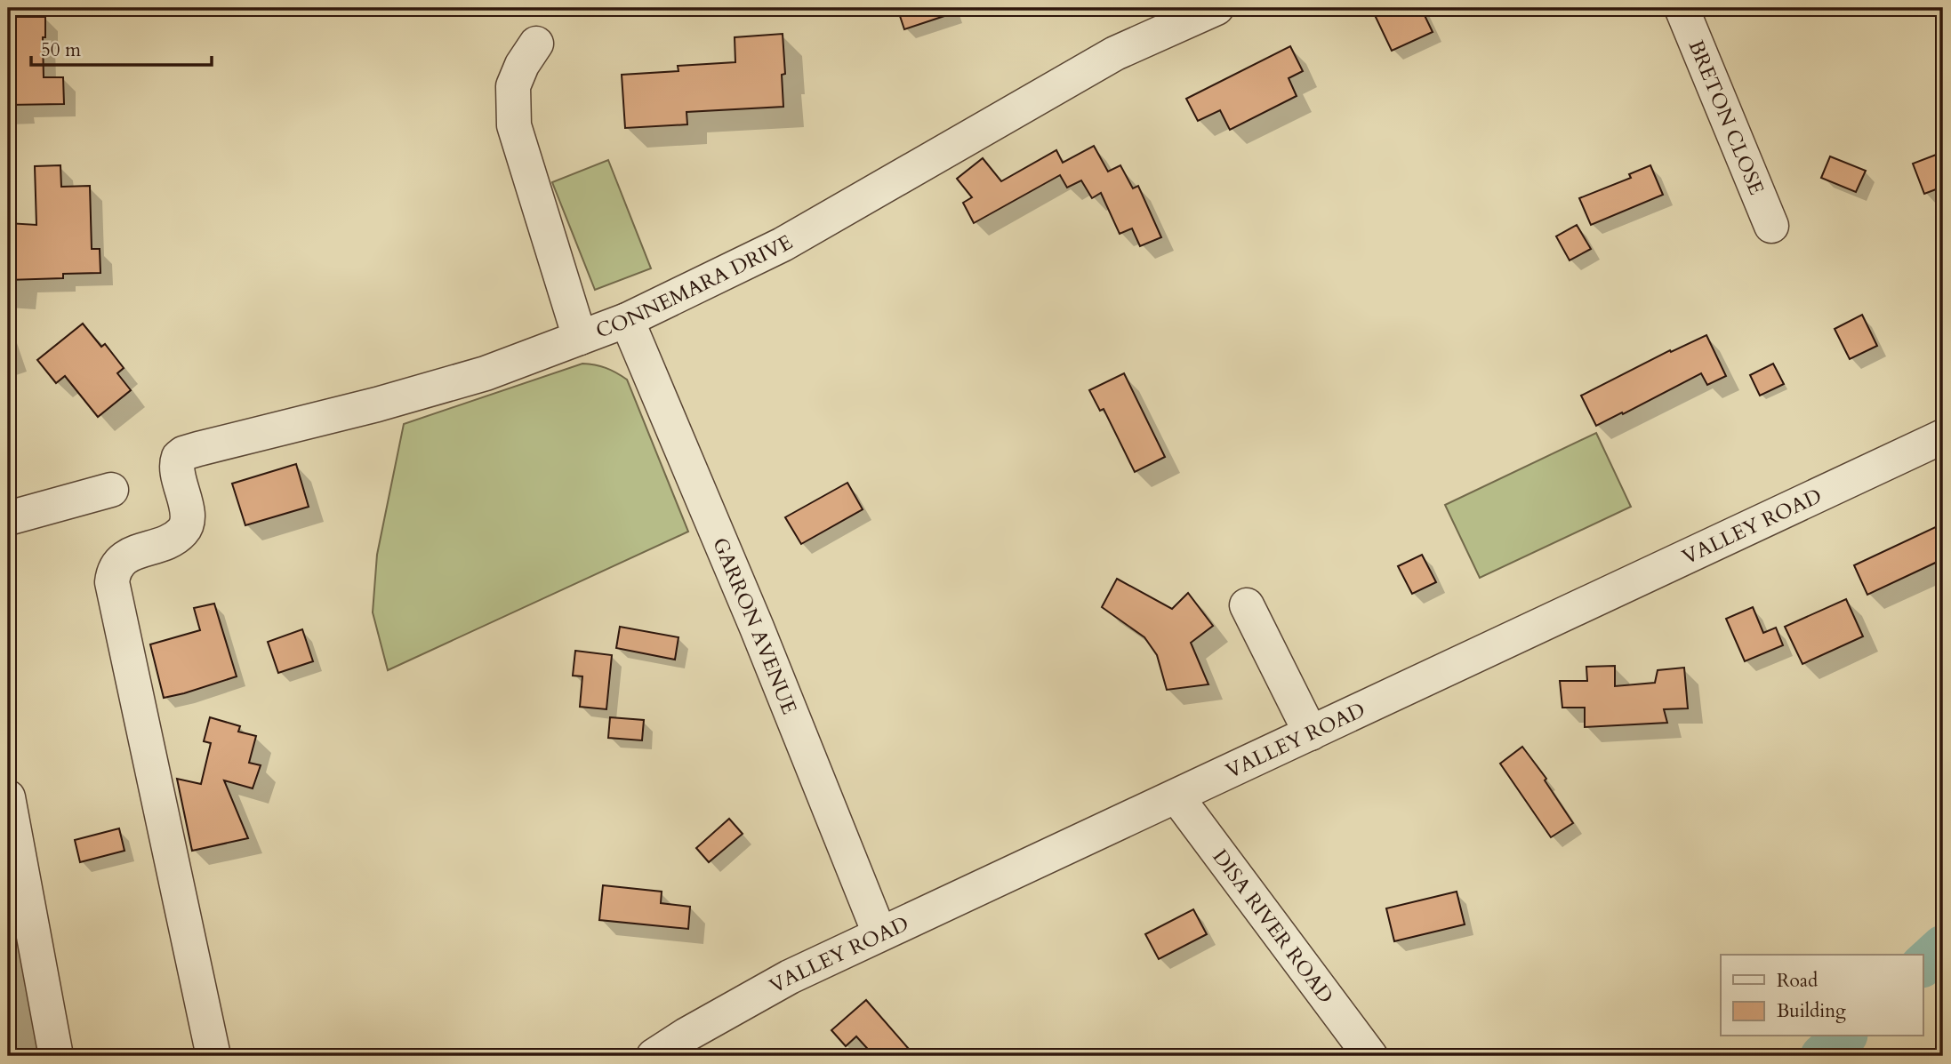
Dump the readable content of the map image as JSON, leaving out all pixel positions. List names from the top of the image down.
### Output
{
  "streets": {
    "street": [
      "BRETON CLOSE",
      "CONNEMARA DRIVE",
      "VALLEY ROAD",
      "GARRON AVENUE",
      "DISA RIVER ROAD"
    ]
  },
  "crossings": [
    ["CONNEMARA DRIVE", "GARRON AVENUE"],
    ["VALLEY ROAD", "GARRON AVENUE"],
    ["VALLEY ROAD", "DISA RIVER ROAD"]
  ],
  "legend": ["Road", "Building"],
  "scale_bar": "50 m"
}
